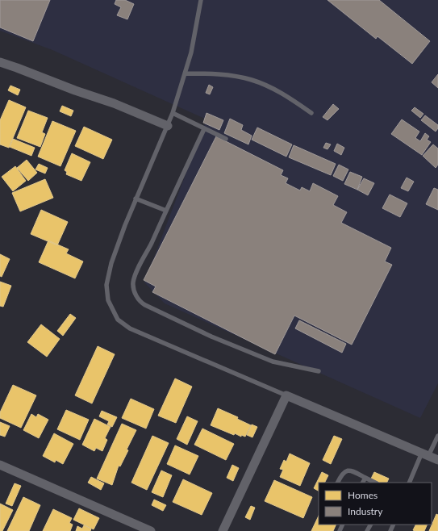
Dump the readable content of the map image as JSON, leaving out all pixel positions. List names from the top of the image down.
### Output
{
  "legend": ["Homes", "Industry"]
}
